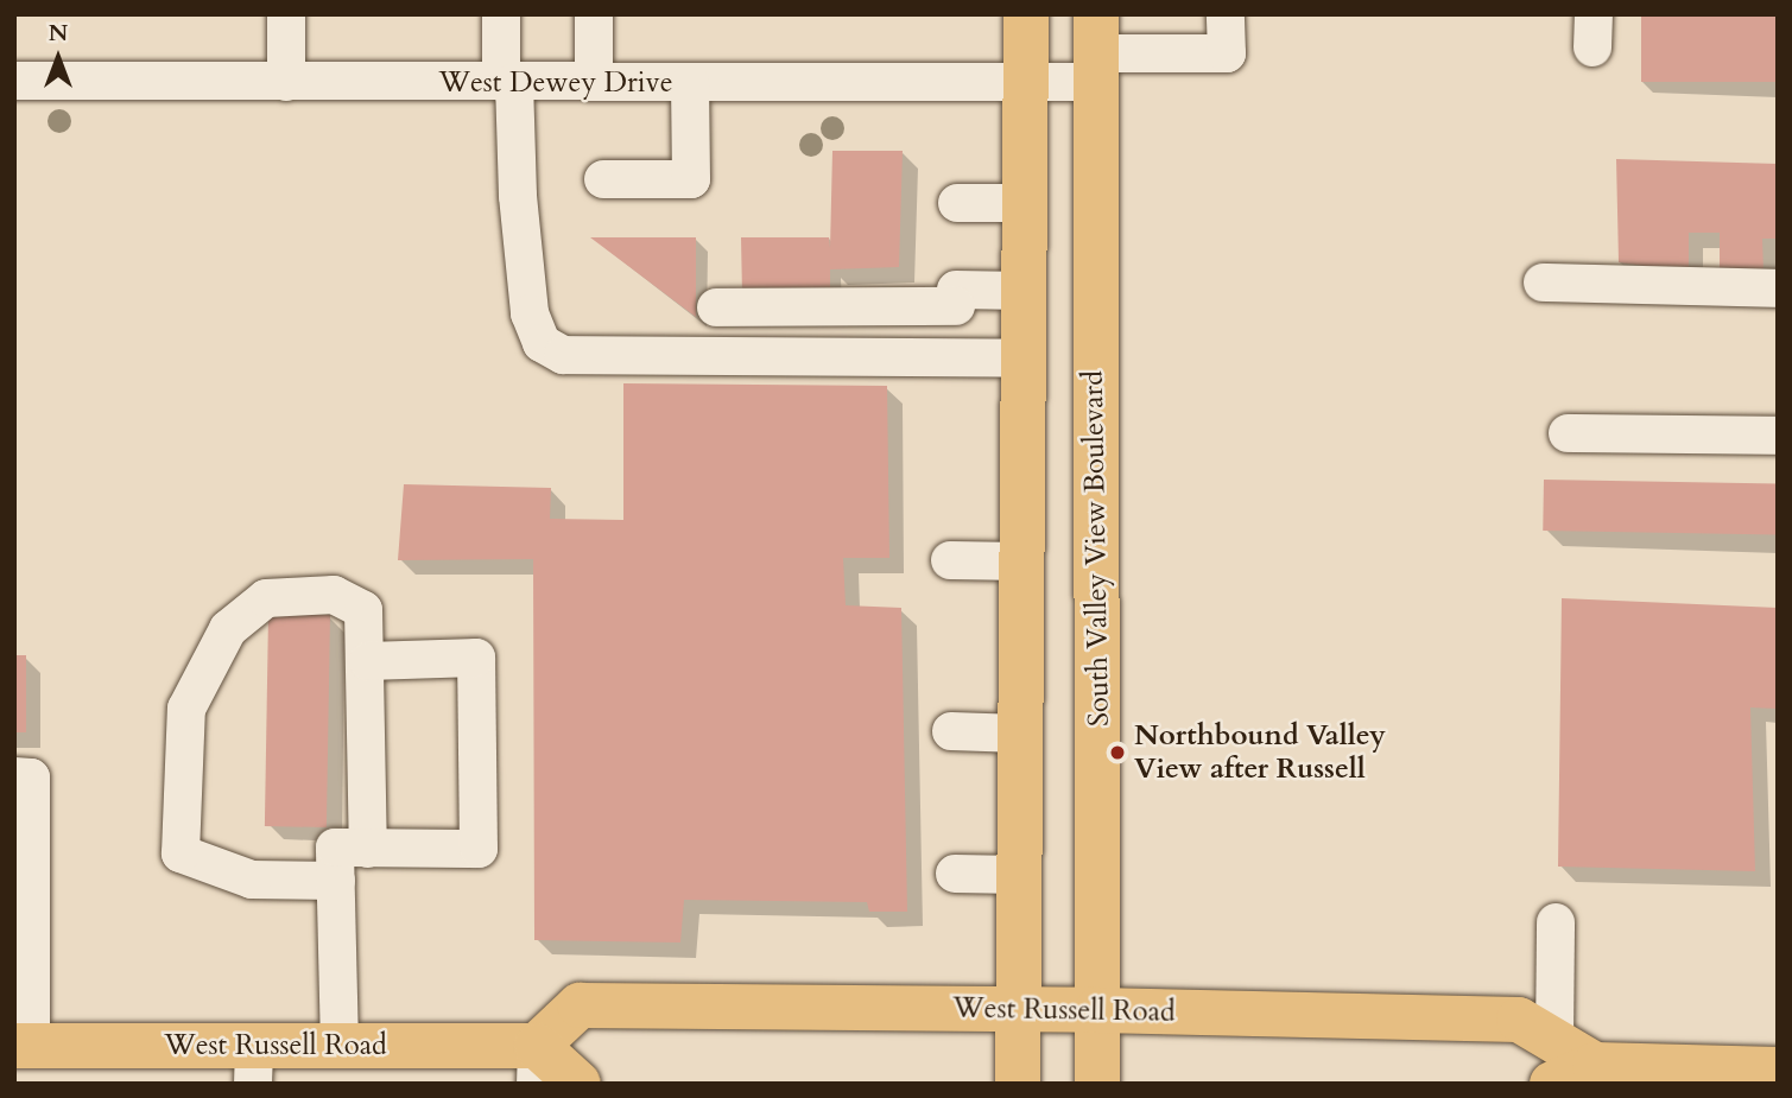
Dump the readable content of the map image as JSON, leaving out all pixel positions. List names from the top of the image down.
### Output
{
  "streets": {
    "main road": ["South Valley View Boulevard", "West Russell Road"],
    "street": ["West Dewey Drive"]
  },
  "crossings": [
    ["West Dewey Drive", "South Valley View Boulevard"],
    ["South Valley View Boulevard", "West Russell Road"]
  ],
  "places": ["Northbound Valley View after Russell"],
  "north": "top"
}
